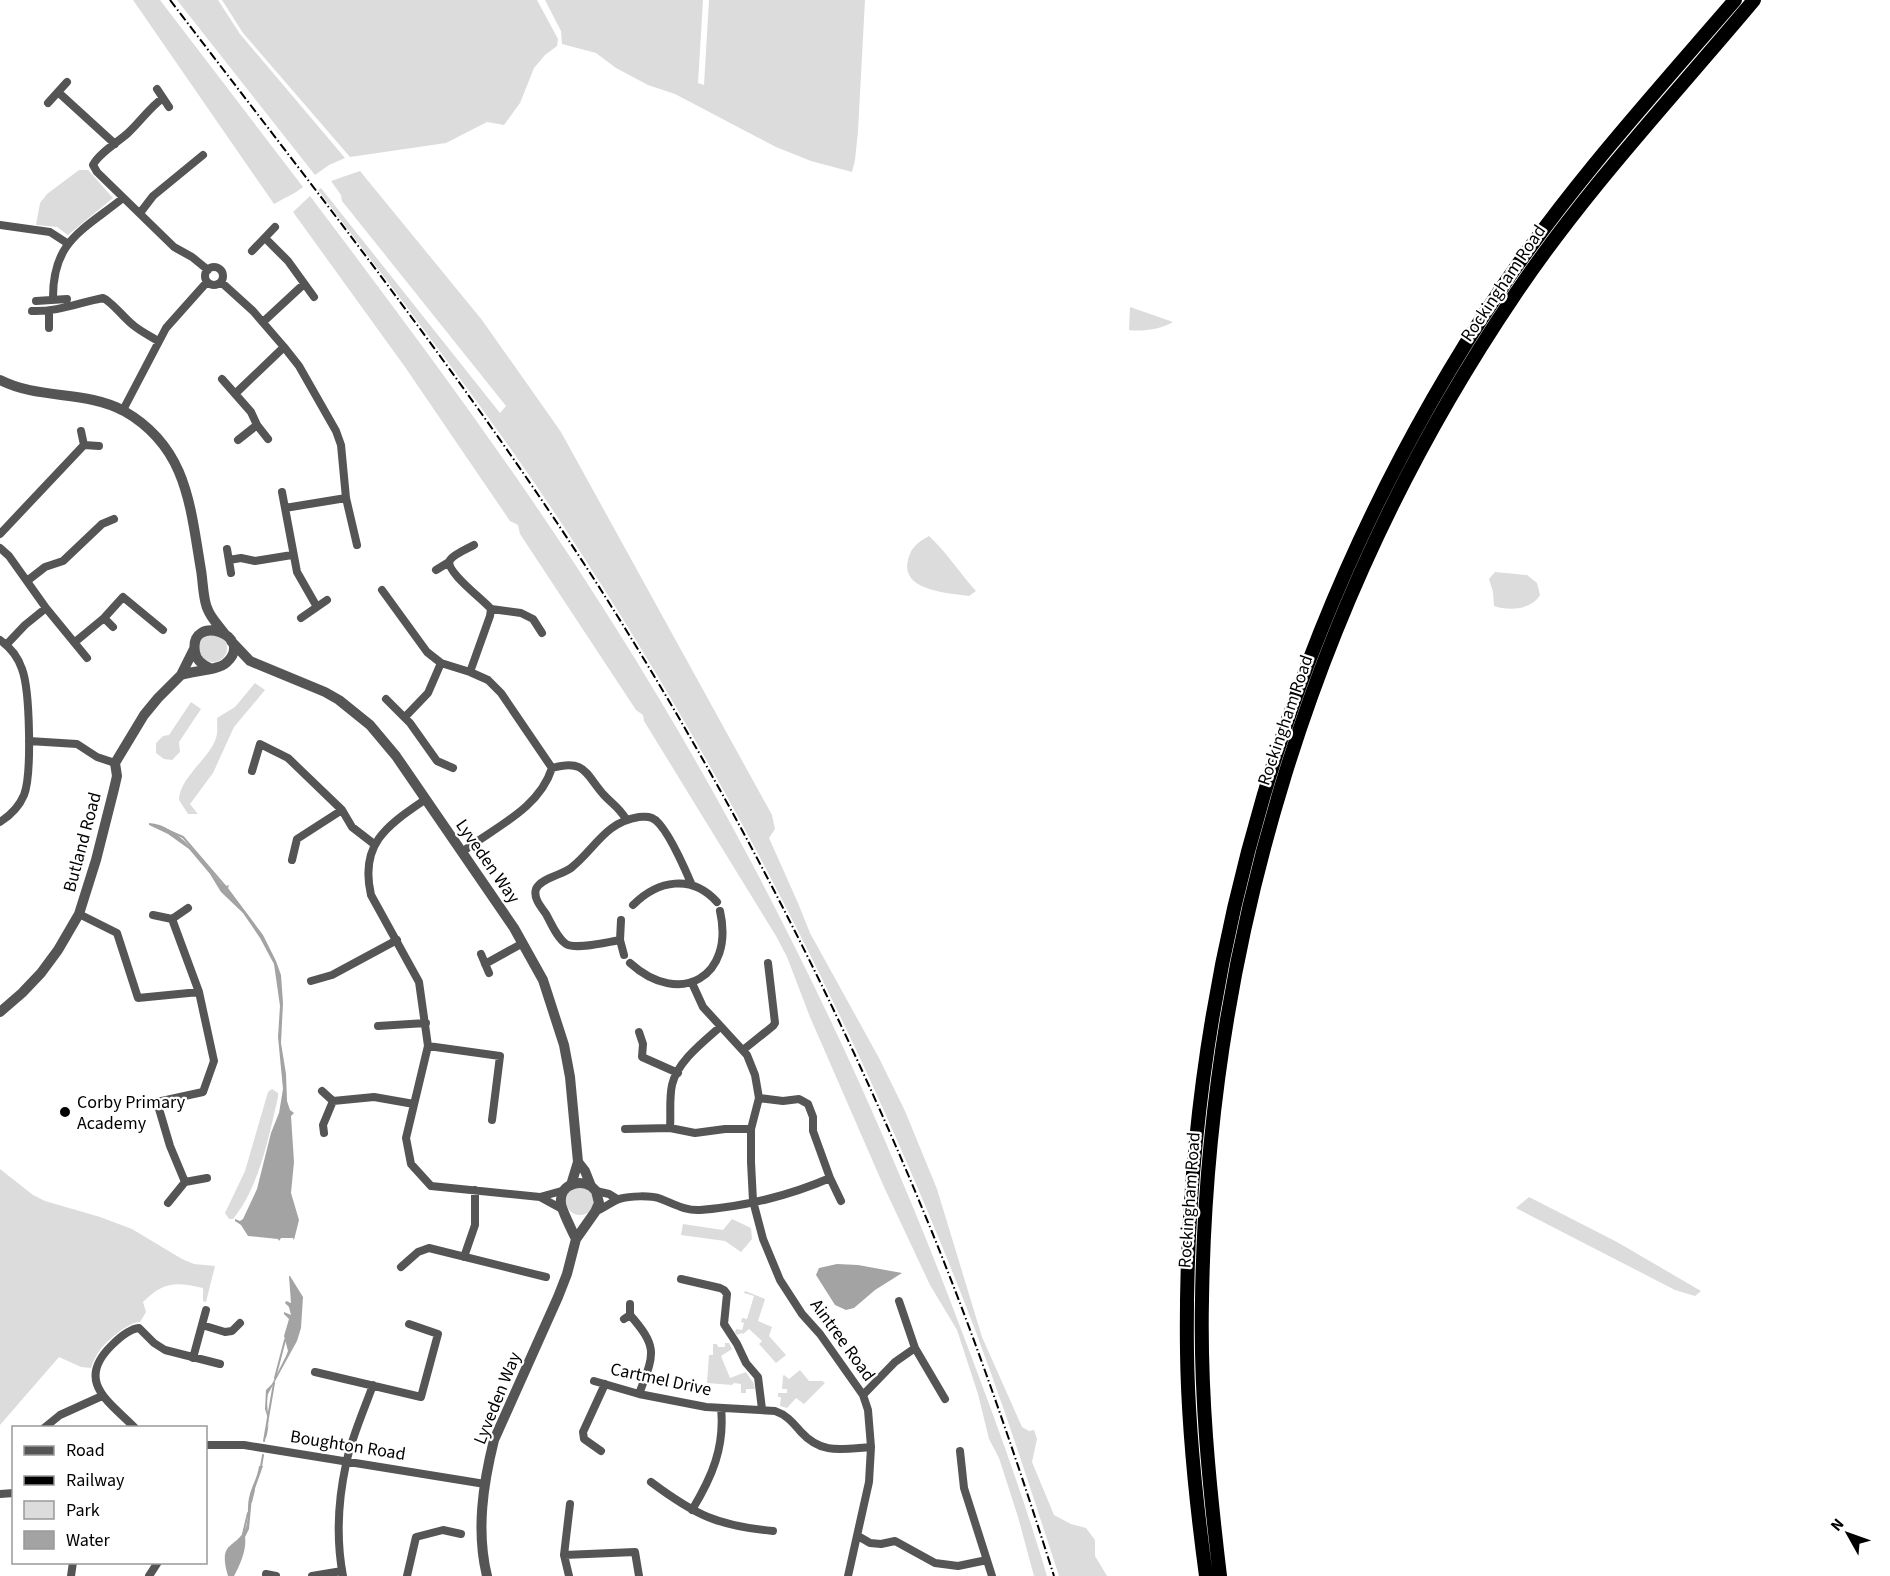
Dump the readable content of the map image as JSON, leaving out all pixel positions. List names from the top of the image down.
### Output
{
  "streets": {
    "highway": ["Rockingham Road"],
    "street": [
      "Butland Road",
      "Lyveden Way",
      "Aintree Road",
      "Cartmel Drive",
      "Boughton Road"
    ]
  },
  "crossings": [
    ["Butland Road", "Lyveden Way"],
    ["Lyveden Way", "Boughton Road"],
    ["Aintree Road", "Cartmel Drive"]
  ],
  "places": ["Corby Primary Academy"],
  "legend": [
    "Road",
    "Railway",
    "Park",
    "Water"
  ],
  "north": "top left"
}
